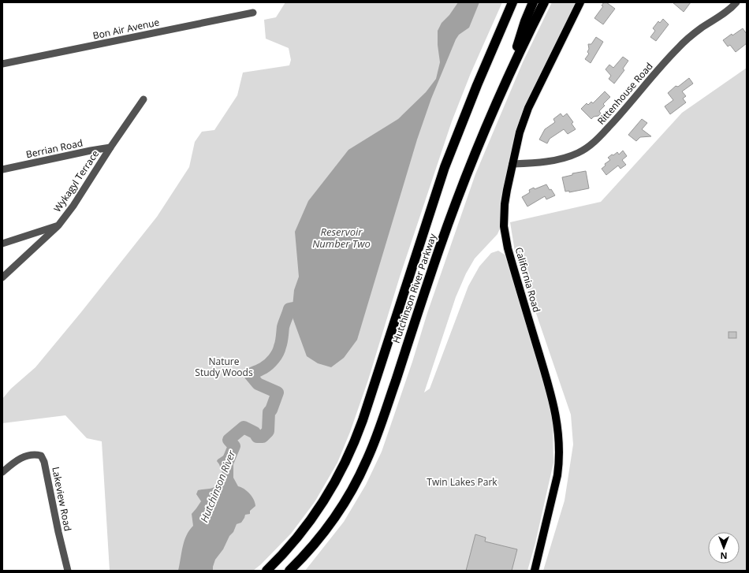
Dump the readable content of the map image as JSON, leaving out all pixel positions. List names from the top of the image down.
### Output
{
  "streets": {
    "highway": ["Hutchinson River Parkway"],
    "main road": ["California Road"],
    "street": [
      "Bon Air Avenue",
      "Rittenhouse Road",
      "Berrian Road",
      "Wykagyl Terrace",
      "Lakeview Road"
    ]
  },
  "crossings": [
    ["Rittenhouse Road", "California Road"],
    ["Berrian Road", "Wykagyl Terrace"]
  ],
  "water": ["Reservoir Number Two", "Hutchinson River"],
  "parks": ["Nature Study Woods", "Twin Lakes Park"],
  "north": "bottom"
}
